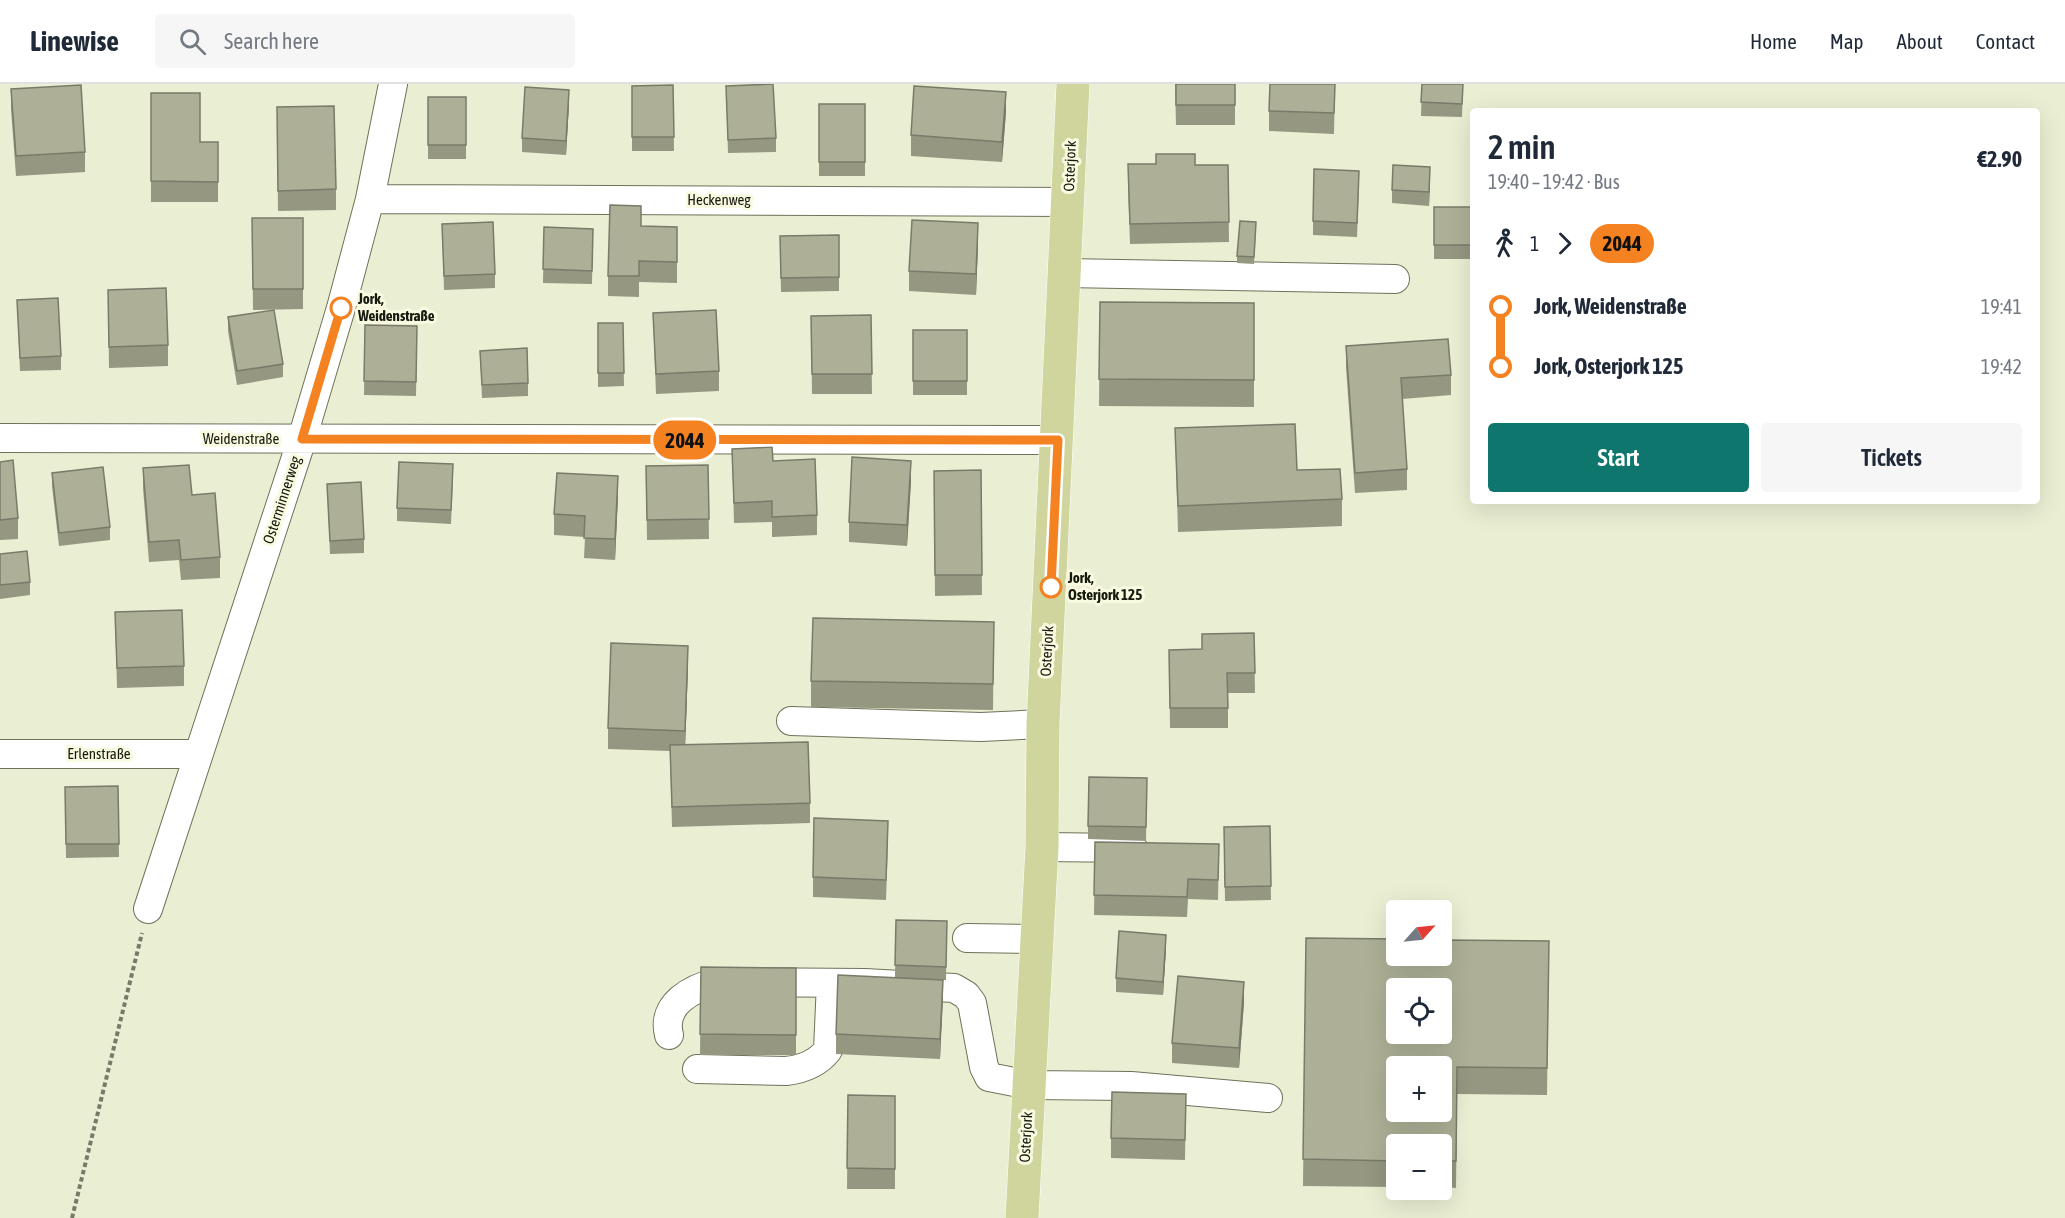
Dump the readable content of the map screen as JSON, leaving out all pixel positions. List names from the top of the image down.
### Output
{
  "streets": {
    "main road": ["Osterjork"],
    "street": [
      "Heckenweg",
      "Weidenstraße",
      "Osterminnerweg",
      "Erlenstraße"
    ]
  },
  "crossings": [
    ["Osterjork", "Heckenweg"],
    ["Osterjork", "Weidenstraße"],
    ["Heckenweg", "Osterminnerweg"],
    ["Weidenstraße", "Osterminnerweg"],
    ["Osterminnerweg", "Erlenstraße"]
  ],
  "places": ["Jork, Weidenstraße", "Jork, Osterjork 125"],
  "lines": ["bus line 2044"],
  "north": "top right",
  "page": {
    "header": "Linewise",
    "search": "Search here",
    "nav": [
      "Home",
      "Map",
      "About",
      "Contact"
    ],
    "on_map": "2044",
    "heading": ["2 min", "19:40 – 19:42 · Bus", "€2.90"],
    "legs": ["1", "2044"],
    "list": [
      {
        "name": "Jork, Weidenstraße",
        "value": "19:41"
      },
      {
        "name": "Jork, Osterjork 125",
        "value": "19:42"
      }
    ],
    "buttons": ["Start", "Tickets"],
    "map_buttons": ["+", "−"]
  }
}
